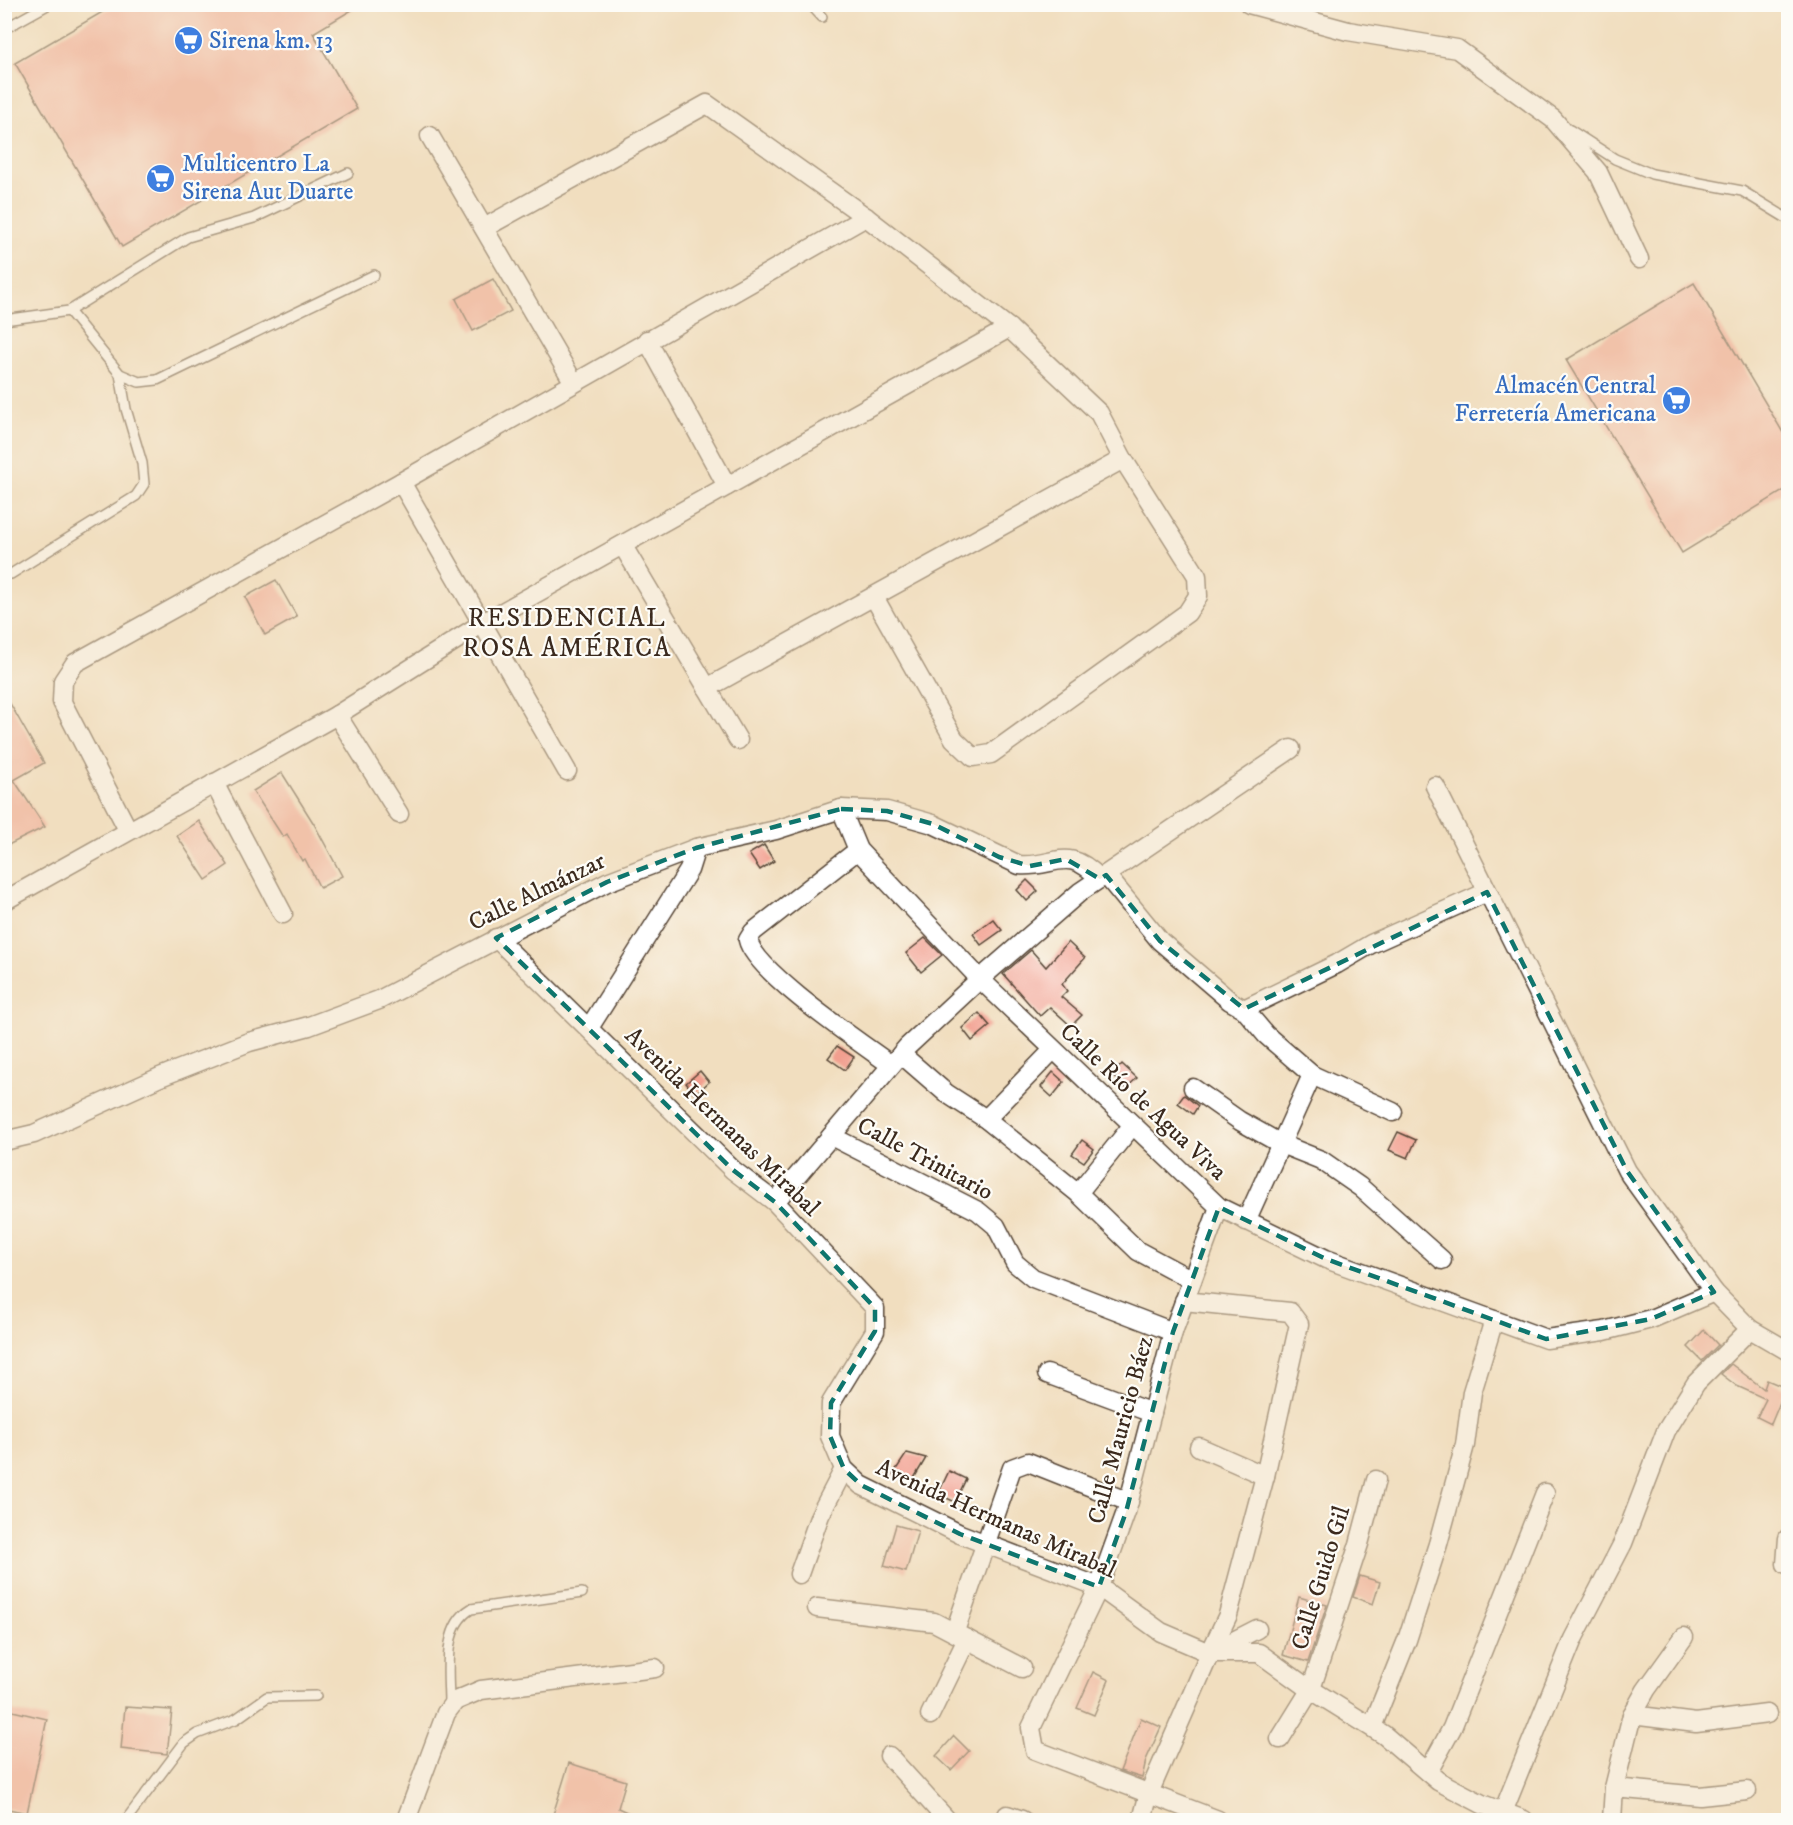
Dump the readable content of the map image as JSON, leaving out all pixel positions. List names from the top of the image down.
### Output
{
  "streets": {
    "street": [
      "Calle Almánzar",
      "Calle Río de Agua Viva",
      "Avenida Hermanas Mirabal",
      "Calle Trinitario",
      "Calle Mauricio Báez",
      "Calle Guido Gil"
    ]
  },
  "crossings": [
    ["Calle Almánzar", "Calle Río de Agua Viva"],
    ["Calle Almánzar", "Avenida Hermanas Mirabal"],
    ["Calle Río de Agua Viva", "Calle Mauricio Báez"],
    ["Avenida Hermanas Mirabal", "Calle Mauricio Báez"],
    ["Avenida Hermanas Mirabal", "Calle Guido Gil"],
    ["Calle Trinitario", "Calle Mauricio Báez"]
  ],
  "districts": ["RESIDENCIAL ROSA AMÉRICA"],
  "places": {
    "supermarket": ["Sirena km. 13", "Multicentro La Sirena Aut Duarte", "Almacén Central Ferretería Americana"]
  }
}
